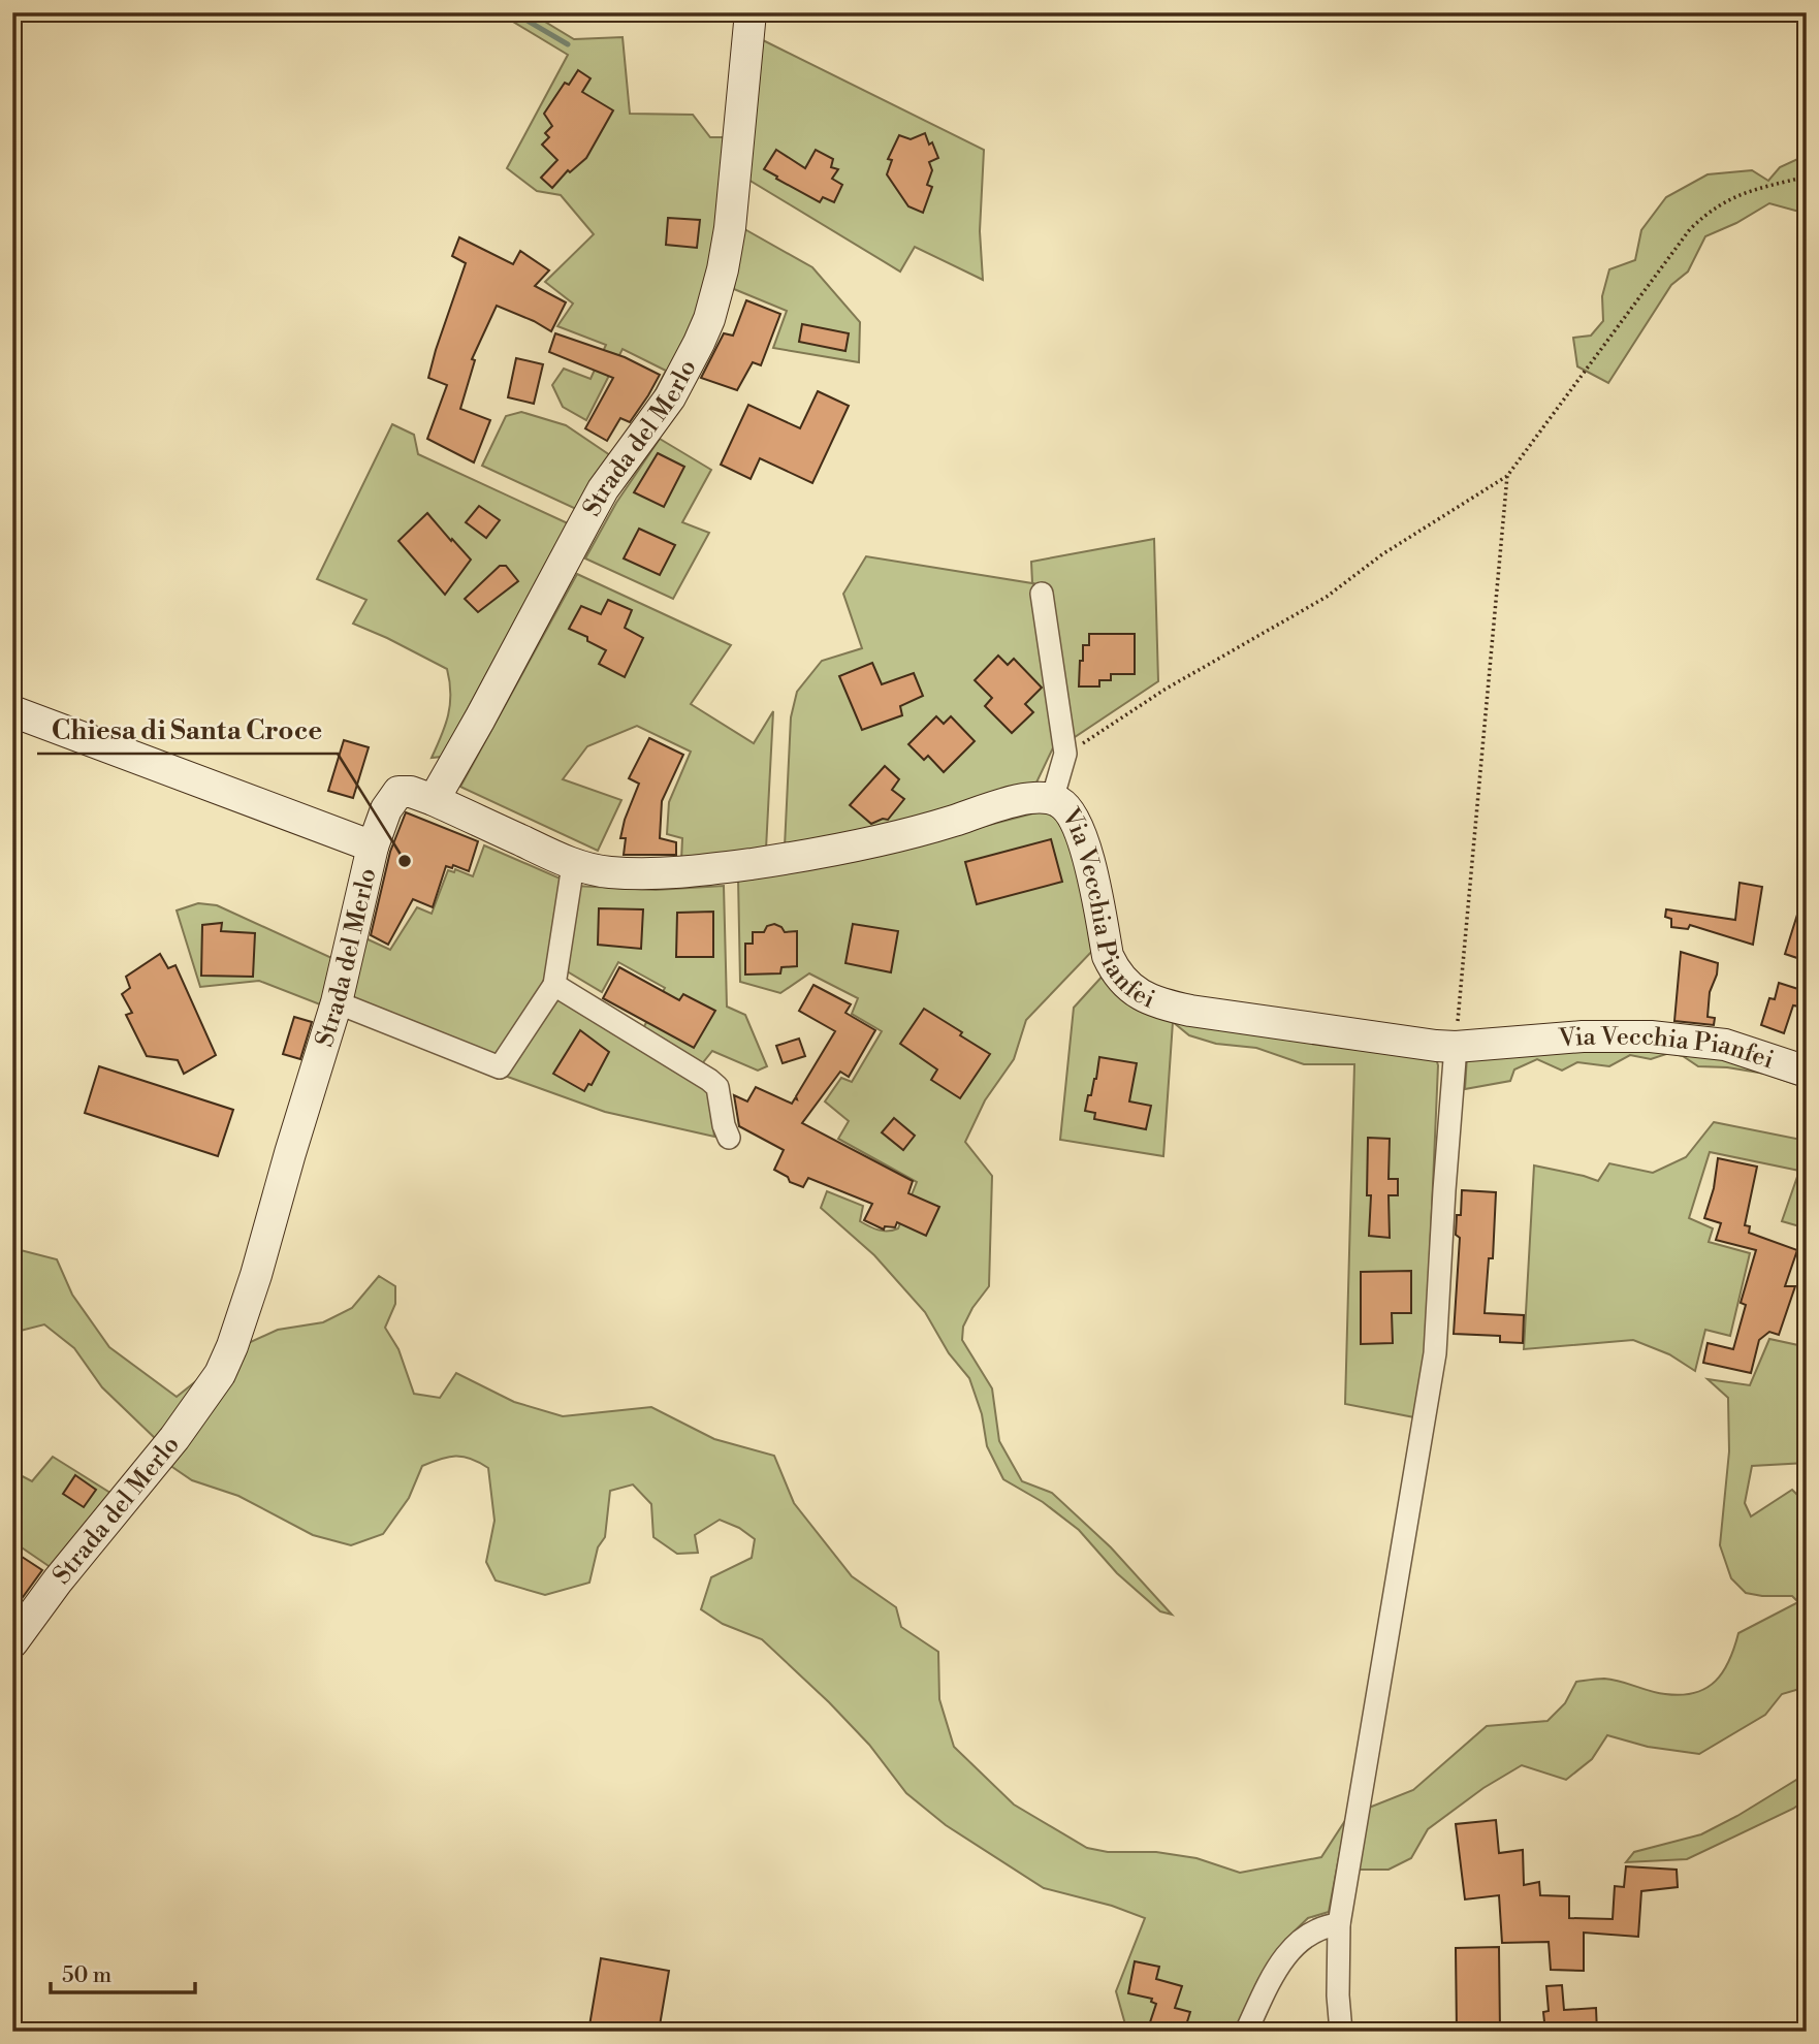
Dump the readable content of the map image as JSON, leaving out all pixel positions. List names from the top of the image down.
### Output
{
  "streets": {
    "street": ["Strada del Merlo", "Via Vecchia Pianfei"]
  },
  "crossings": [
    ["Strada del Merlo", "Via Vecchia Pianfei"]
  ],
  "places": ["Chiesa di Santa Croce"],
  "scale_bar": "50 m"
}
